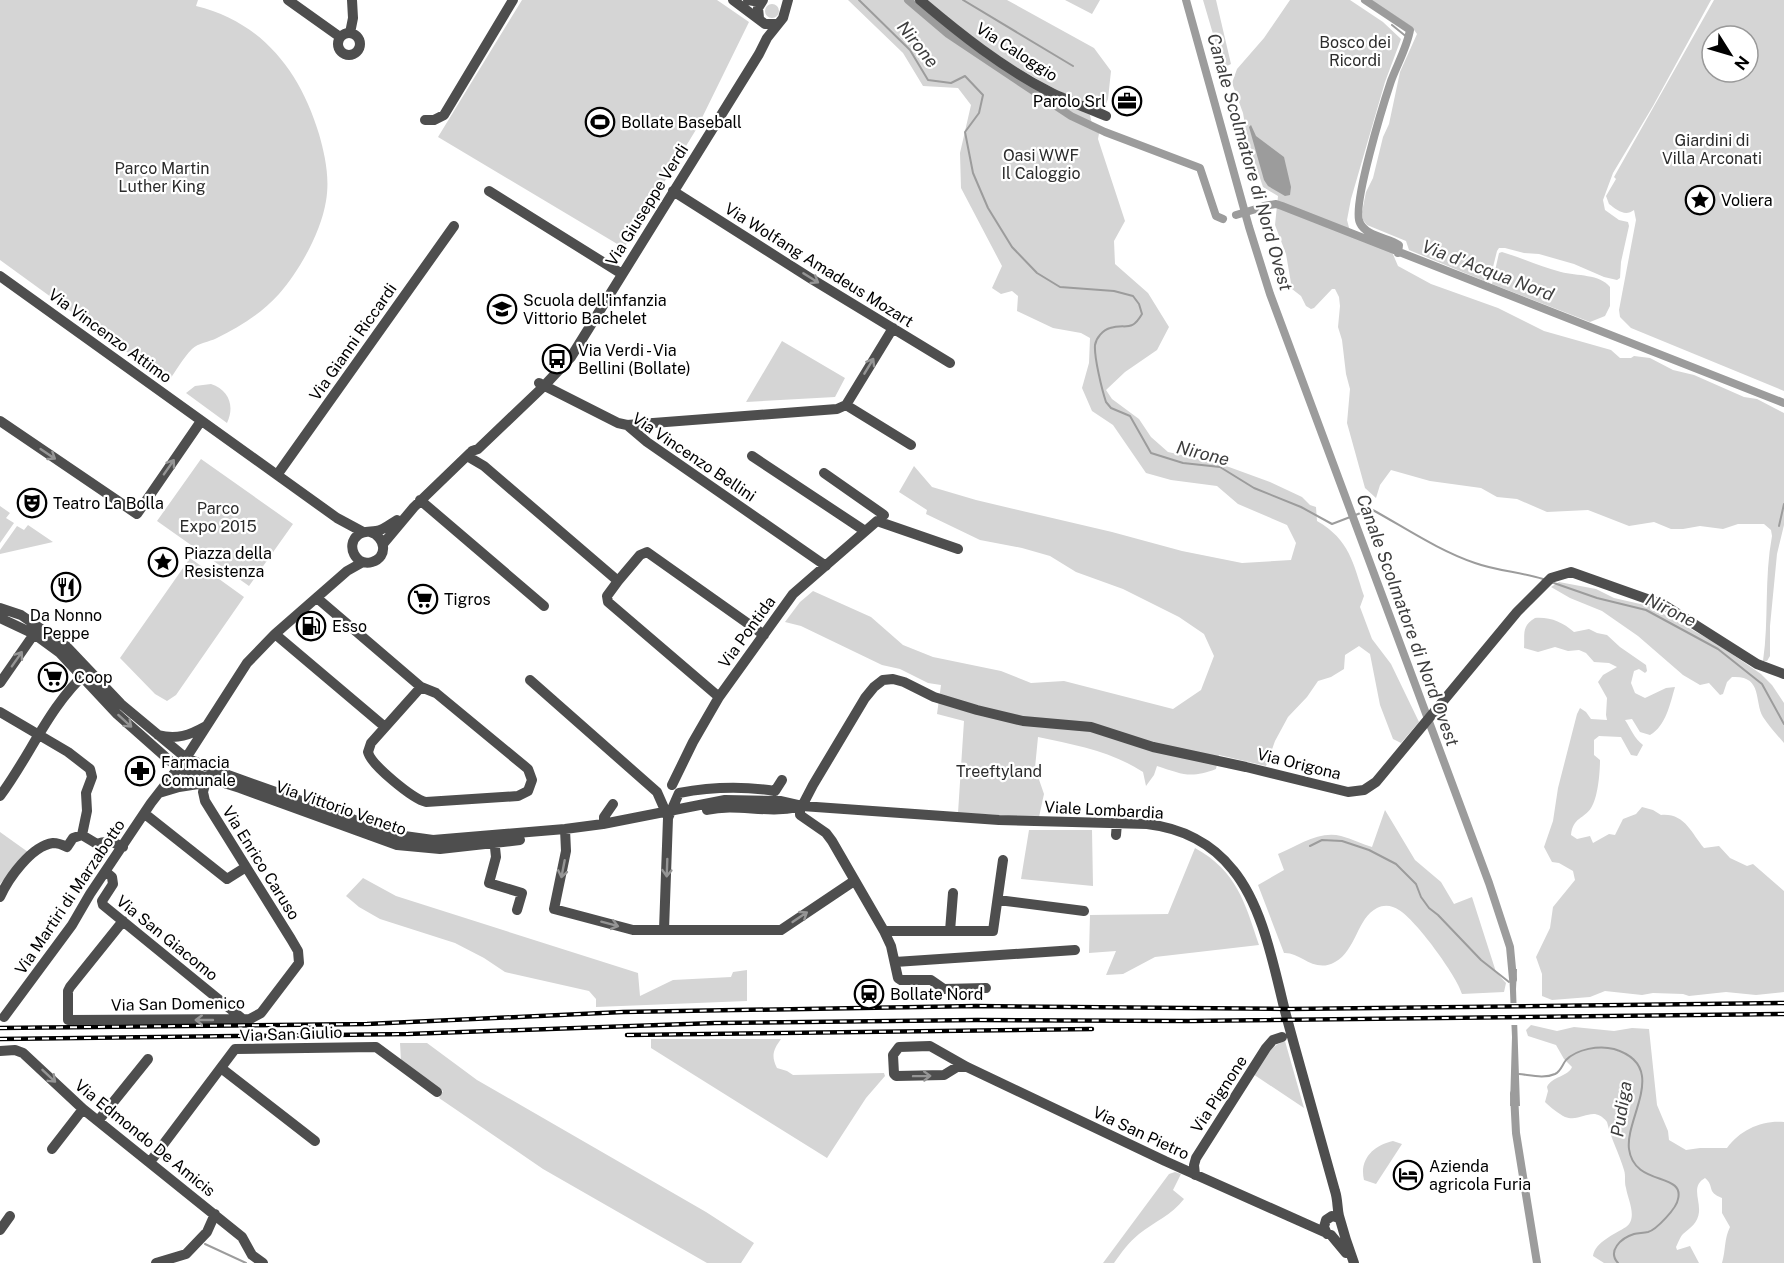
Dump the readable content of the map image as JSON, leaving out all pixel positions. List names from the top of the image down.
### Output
{
  "streets": {
    "street": [
      "Via Caloggio",
      "Via Giuseppe Verdi",
      "Via Wolfang Amadeus Mozart",
      "Via Vincenzo Attimo",
      "Via Gianni Riccardi",
      "Via Vincenzo Bellini",
      "Via Pontida",
      "Via Origona",
      "Via Vittorio Veneto",
      "Viale Lombardia",
      "Via Enrico Caruso",
      "Via Martiri di Marzabotto",
      "Via San Giacomo",
      "Via San Domenico",
      "Via San Giulio",
      "Via Pignone",
      "Via San Pietro",
      "Via Edmondo De Amicis"
    ]
  },
  "crossings": [
    ["Via Giuseppe Verdi", "Via Wolfang Amadeus Mozart"],
    ["Via Giuseppe Verdi", "Via Vincenzo Attimo"],
    ["Via Giuseppe Verdi", "Via Vincenzo Bellini"],
    ["Via Vincenzo Attimo", "Via Gianni Riccardi"],
    ["Via Vincenzo Bellini", "Via Pontida"],
    ["Via Origona", "Via Vittorio Veneto"],
    ["Via Origona", "Viale Lombardia"],
    ["Via Vittorio Veneto", "Viale Lombardia"],
    ["Via Vittorio Veneto", "Via Enrico Caruso"],
    ["Via Vittorio Veneto", "Via Martiri di Marzabotto"],
    ["Viale Lombardia", "Via San Pietro"],
    ["Via Enrico Caruso", "Via San Domenico"],
    ["Via Martiri di Marzabotto", "Via San Giacomo"],
    ["Via San Giacomo", "Via San Domenico"],
    ["Via San Giulio", "Via Edmondo De Amicis"],
    ["Via Pignone", "Via San Pietro"]
  ],
  "one_way": ["Via Wolfang Amadeus Mozart"],
  "water": [
    "Nirone",
    "Canale Scolmatore di Nord Ovest",
    "Via d'Acqua Nord",
    "Pudiga"
  ],
  "parks": [
    "Bosco dei Ricordi",
    "Giardini di Villa Arconati",
    "Oasi WWF Il Caloggio",
    "Parco Martin Luther King",
    "Parco Expo 2015",
    "Treeftyland"
  ],
  "places": {
    "office": ["Parolo Srl"],
    "sports": ["Bollate Baseball"],
    "place": ["Voliera", "Piazza della Resistenza"],
    "school or university": ["Scuola dell'infanzia Vittorio Bachelet"],
    "bus stop": ["Via Verdi - Via Bellini (Bollate)"],
    "theatre": ["Teatro La Bolla"],
    "restaurant": ["Da Nonno Peppe"],
    "supermarket": ["Tigros", "Coop"],
    "fuel station": ["Esso"],
    "pharmacy": ["Farmacia Comunale"],
    "station": ["Bollate Nord"],
    "hotel": ["Azienda agricola Furia"]
  },
  "north": "bottom right"
}
